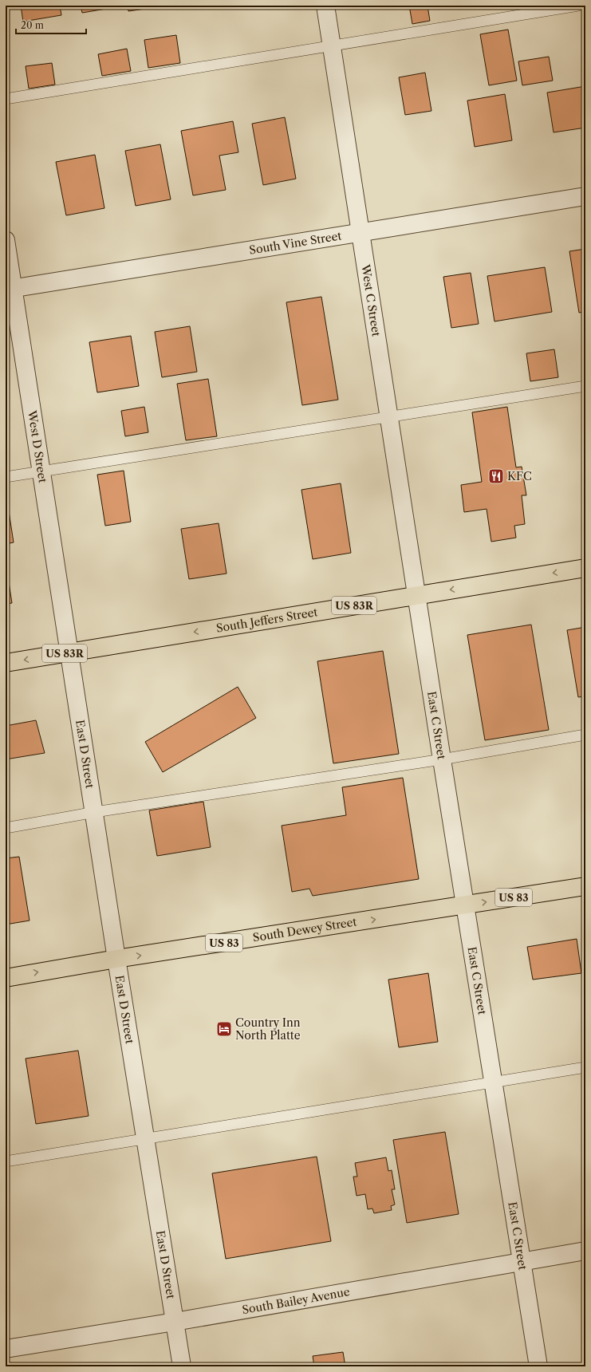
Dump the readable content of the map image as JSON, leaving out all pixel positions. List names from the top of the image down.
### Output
{
  "streets": {
    "highway": [
      "US 83R",
      "South Jeffers Street",
      "US 83",
      "South Dewey Street"
    ],
    "street": [
      "South Vine Street",
      "West C Street",
      "West D Street",
      "East C Street",
      "East D Street",
      "South Bailey Avenue"
    ]
  },
  "crossings": [
    ["South Vine Street", "West C Street"],
    ["South Vine Street", "West D Street"],
    ["West C Street", "South Jeffers Street"],
    ["West C Street", "East C Street"],
    ["West D Street", "South Jeffers Street"],
    ["West D Street", "East D Street"],
    ["South Jeffers Street", "East C Street"],
    ["South Jeffers Street", "East D Street"],
    ["East C Street", "South Dewey Street"],
    ["East C Street", "South Bailey Avenue"],
    ["East D Street", "South Dewey Street"],
    ["East D Street", "South Bailey Avenue"]
  ],
  "one_way": ["South Jeffers Street", "South Dewey Street"],
  "places": {
    "restaurant": ["KFC"],
    "hotel": ["Country Inn North Platte"]
  },
  "scale_bar": "20 m"
}
